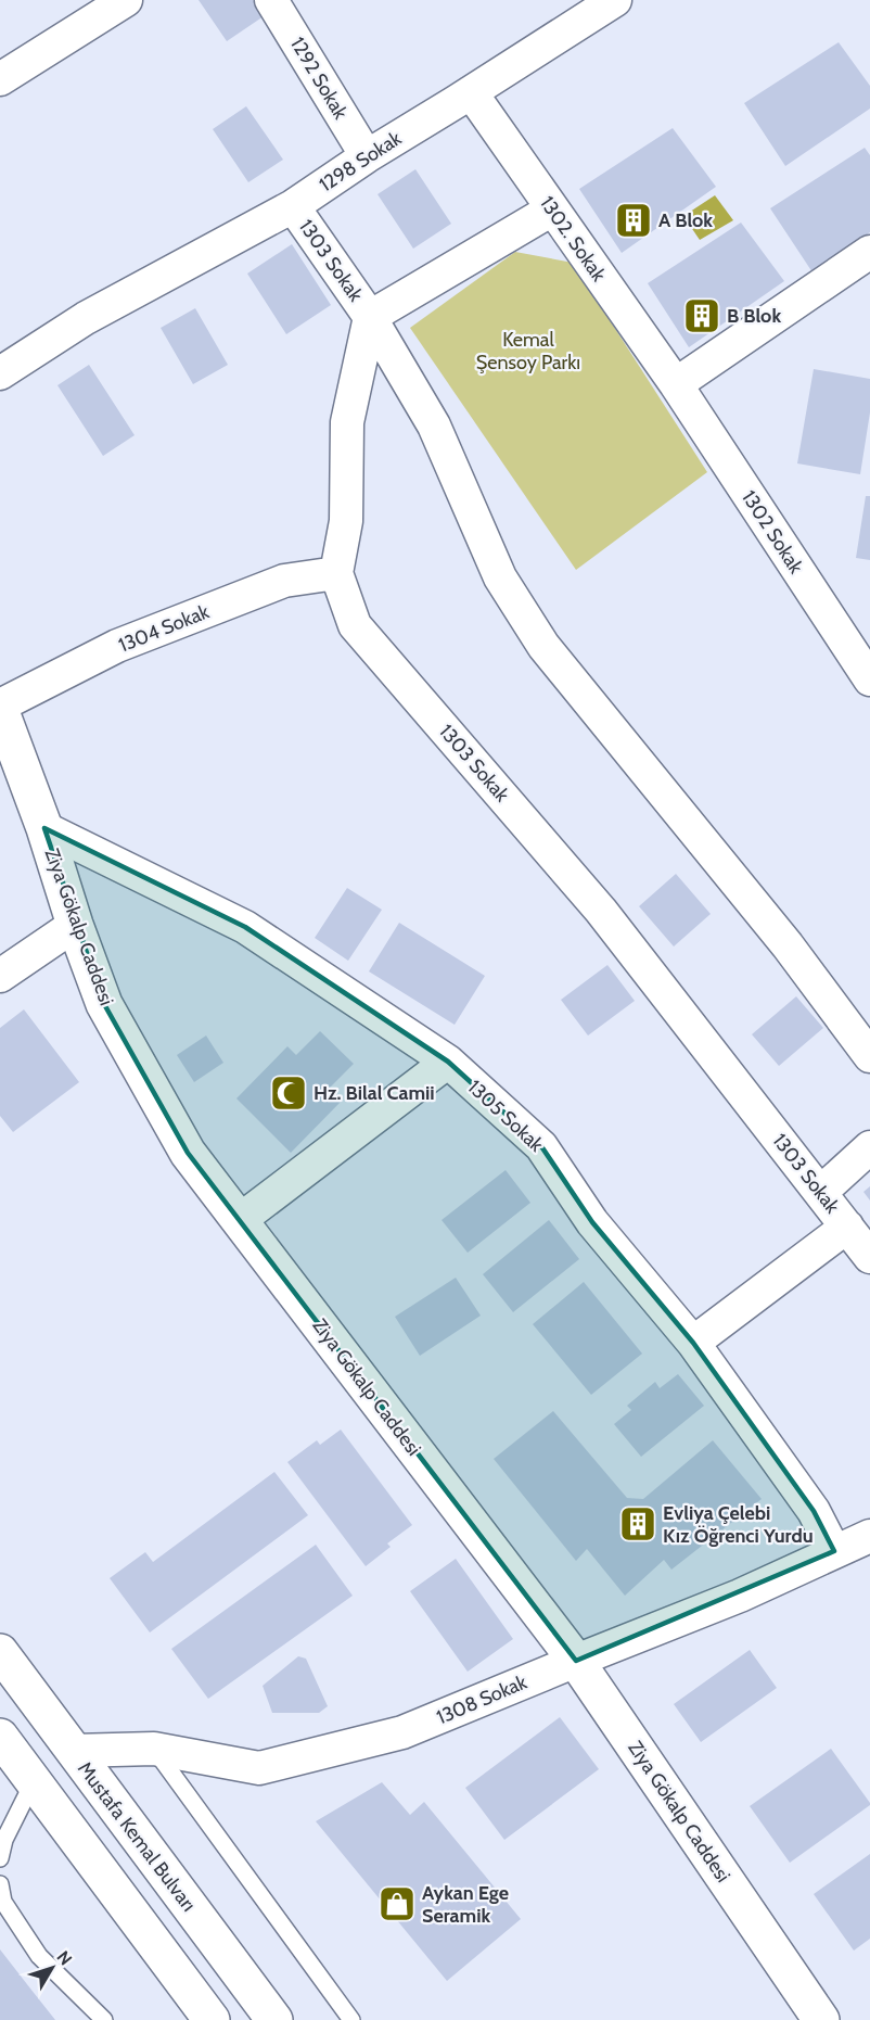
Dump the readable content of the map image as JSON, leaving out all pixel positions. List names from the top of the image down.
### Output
{
  "streets": {
    "main road": ["Ziya Gökalp Caddesi", "Mustafa Kemal Bulvarı"],
    "street": [
      "1292 Sokak",
      "1298 Sokak",
      "1302. Sokak",
      "1303 Sokak",
      "1302 Sokak",
      "1304 Sokak",
      "1305 Sokak",
      "1308 Sokak"
    ]
  },
  "crossings": [
    ["1292 Sokak", "1298 Sokak"],
    ["1298 Sokak", "1302. Sokak"],
    ["1298 Sokak", "1303 Sokak"],
    ["1302. Sokak", "1302 Sokak"],
    ["1303 Sokak", "1304 Sokak"],
    ["1304 Sokak", "Ziya Gökalp Caddesi"],
    ["Ziya Gökalp Caddesi", "1305 Sokak"],
    ["Ziya Gökalp Caddesi", "1308 Sokak"],
    ["1305 Sokak", "1308 Sokak"],
    ["1308 Sokak", "Mustafa Kemal Bulvarı"]
  ],
  "parks": ["Kemal Şensoy Parkı"],
  "places": {
    "building": ["A Blok", "B Blok", "Evliya Çelebi Kız Öğrenci Yurdu"],
    "mosque": ["Hz. Bilal Camii"],
    "shop": ["Aykan Ege Seramik"]
  },
  "north": "top right"
}
